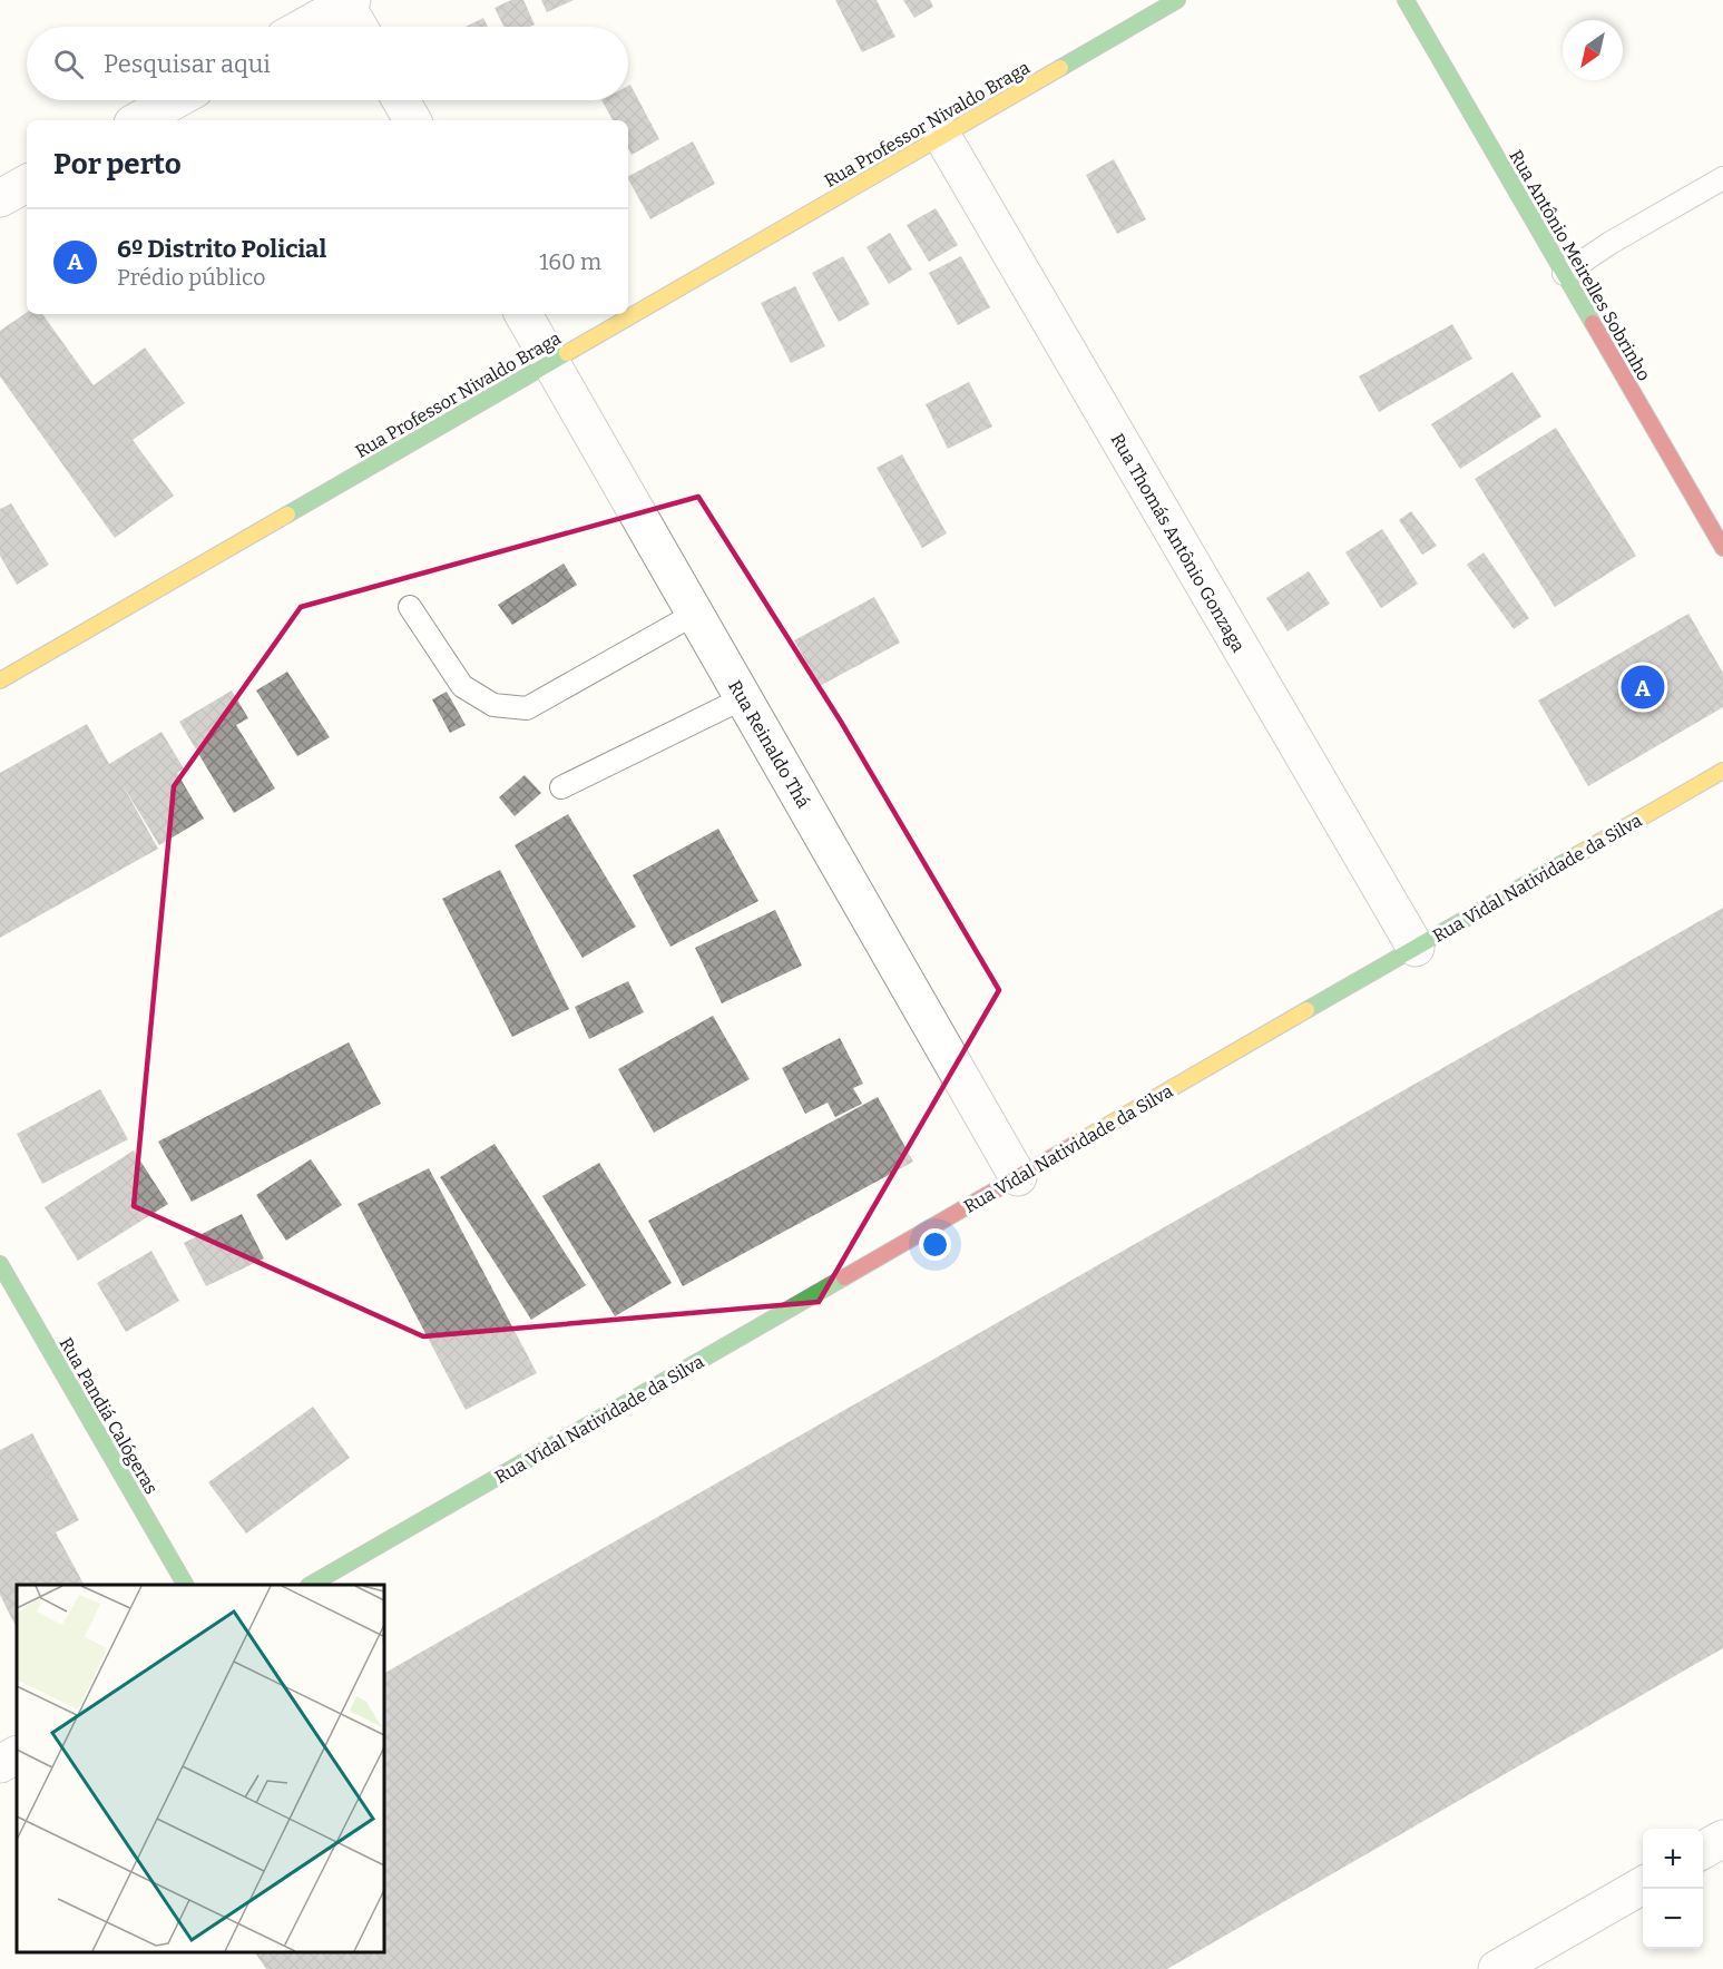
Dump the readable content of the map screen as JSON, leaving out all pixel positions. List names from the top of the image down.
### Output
{
  "streets": {
    "street": [
      "Rua Professor Nivaldo Braga",
      "Rua Antônio Meirelles Sobrinho",
      "Rua Thomás Antônio Gonzaga",
      "Rua Reinaldo Thá",
      "Rua Vidal Natividade da Silva",
      "Rua Pandiá Calógeras"
    ]
  },
  "crossings": [
    ["Rua Professor Nivaldo Braga", "Rua Thomás Antônio Gonzaga"],
    ["Rua Professor Nivaldo Braga", "Rua Reinaldo Thá"],
    ["Rua Thomás Antônio Gonzaga", "Rua Vidal Natividade da Silva"],
    ["Rua Reinaldo Thá", "Rua Vidal Natividade da Silva"]
  ],
  "north": "bottom left",
  "page": {
    "search": "Pesquisar aqui",
    "heading": "Por perto",
    "list": [
      {
        "mark": "A",
        "name": "6º Distrito Policial",
        "note": "Prédio público",
        "value": "160 m"
      }
    ],
    "pins": "A",
    "map_buttons": ["+", "−"]
  }
}
